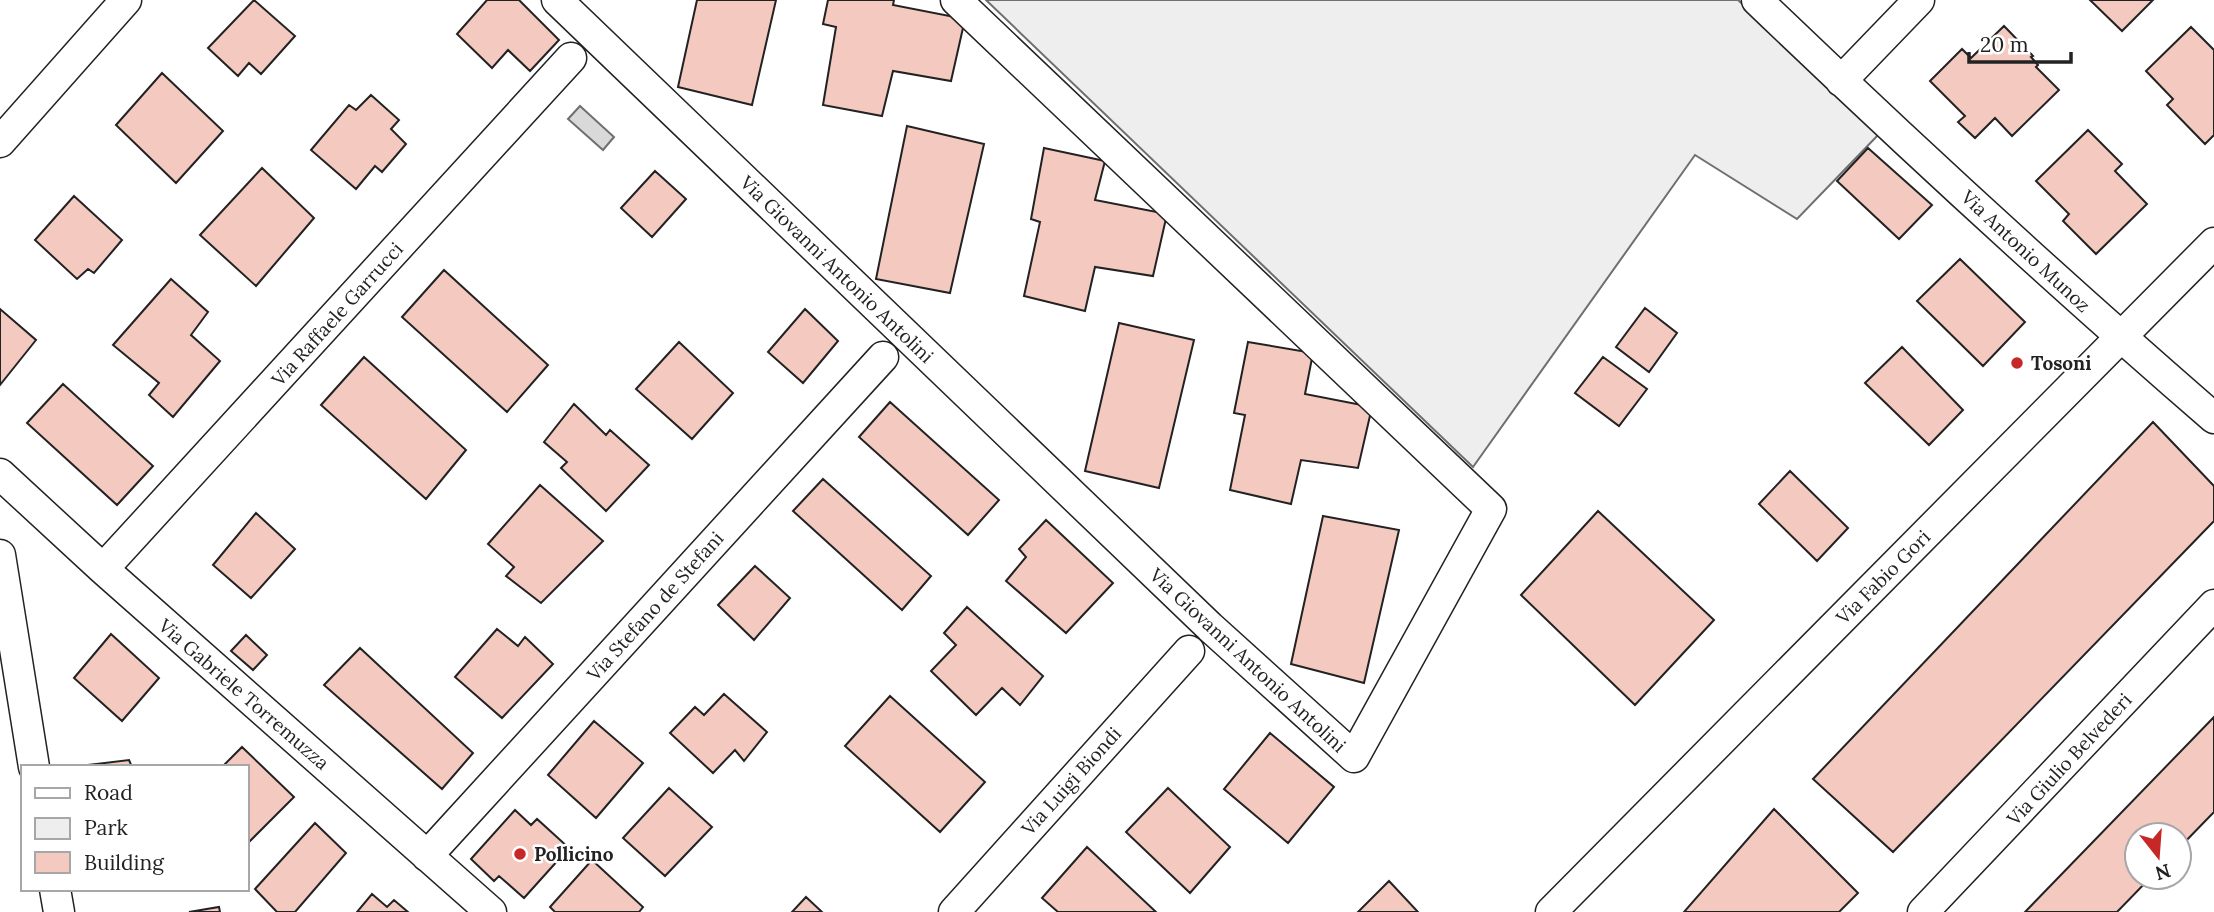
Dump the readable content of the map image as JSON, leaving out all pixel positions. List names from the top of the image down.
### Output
{
  "streets": {
    "street": [
      "Via Antonio Munoz",
      "Via Giovanni Antonio Antolini",
      "Via Raffaele Garrucci",
      "Via Fabio Gori",
      "Via Stefano de Stefani",
      "Via Gabriele Torremuzza",
      "Via Giulio Belvederi",
      "Via Luigi Biondi"
    ]
  },
  "crossings": [
    ["Via Antonio Munoz", "Via Fabio Gori"],
    ["Via Raffaele Garrucci", "Via Gabriele Torremuzza"],
    ["Via Stefano de Stefani", "Via Gabriele Torremuzza"]
  ],
  "places": ["Tosoni", "Pollicino"],
  "legend": ["Road", "Park", "Building"],
  "scale_bar": "20 m",
  "north": "bottom"
}
